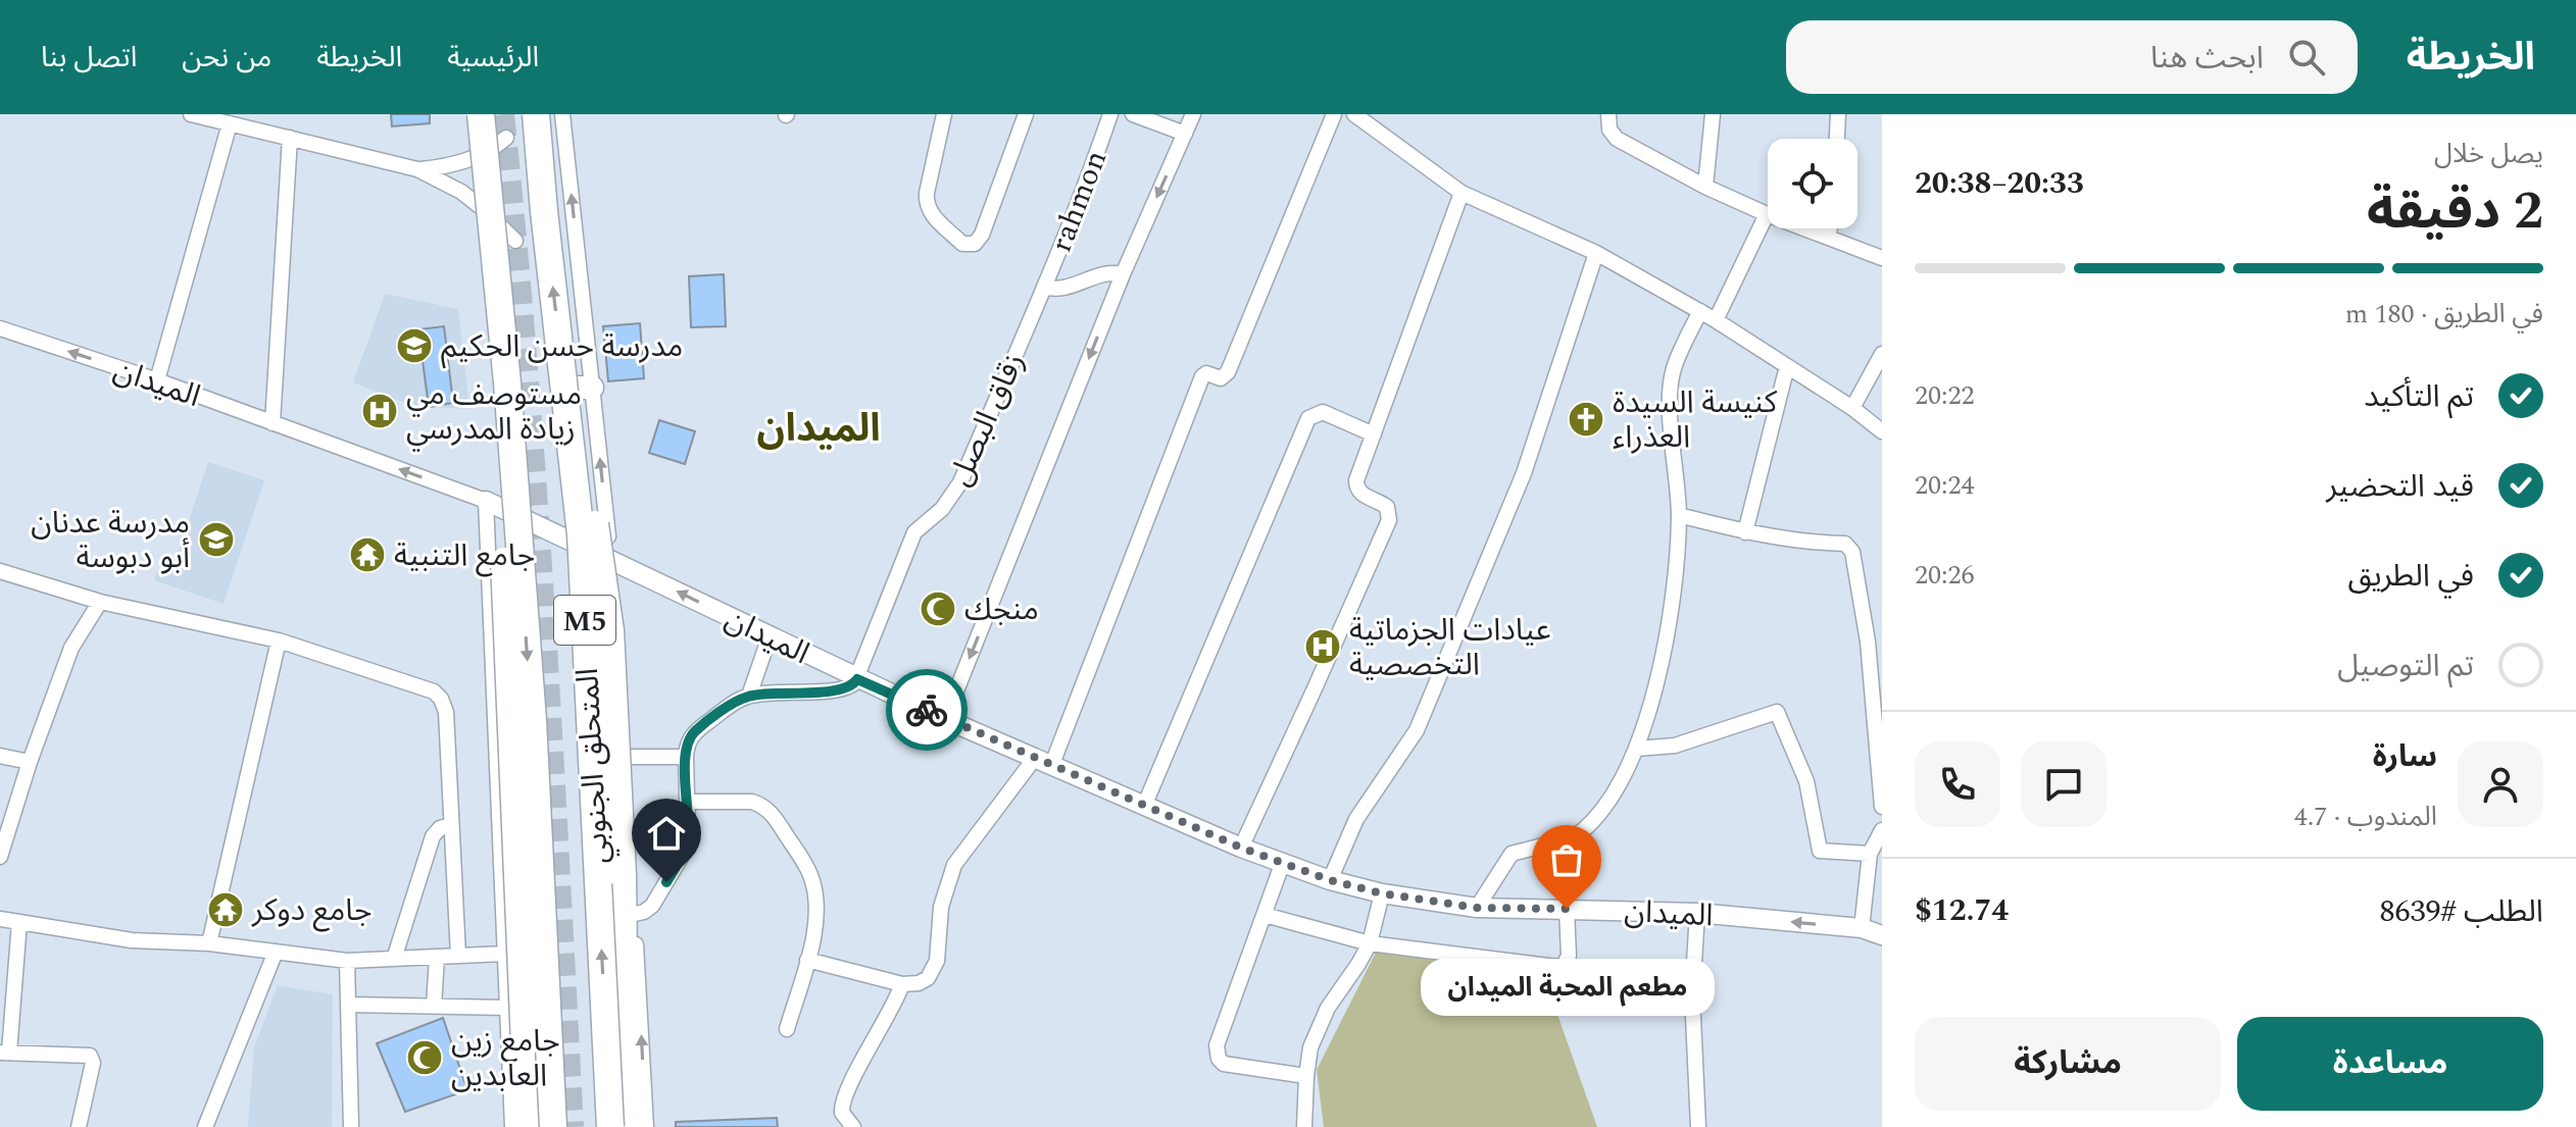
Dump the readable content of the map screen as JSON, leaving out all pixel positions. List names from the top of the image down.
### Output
{
  "streets": {
    "highway": ["M5", "المتحلق الجنوبي"],
    "street": ["rahmon", "الميدان", "زقاق البصل"]
  },
  "crossings": [
    ["rahmon", "زقاق البصل"],
    ["الميدان", "زقاق البصل"]
  ],
  "one_way": ["الميدان"],
  "districts": ["الميدان"],
  "places": {
    "school or university": ["مدرسة حسن الحكيم", "مدرسة عدنان أبو دبوسة"],
    "hospital": ["مستوصف مي زيادة المدرسي", "عيادات الجزماتية التخصصية"],
    "church": ["كنيسة السيدة العذراء"],
    "temple": ["جامع التنبية", "جامع دوكر"],
    "mosque": ["منجك", "جامع زين العابدين"],
    "other": ["مطعم المحبة الميدان"]
  },
  "page": {
    "header": "الخريطة",
    "search": "ابحث هنا",
    "nav": [
      "الرئيسية",
      "الخريطة",
      "من نحن",
      "اتصل بنا"
    ],
    "heading": ["2 دقيقة", "يصل خلال", "20:33–20:38"],
    "panel": [
      "سارة",
      "المندوب · 4.7",
      "الطلب #8639",
      "$12.74"
    ],
    "bar": "في الطريق · 180 m",
    "list": [
      ["تم التأكيد", "20:22"],
      ["قيد التحضير", "20:24"],
      ["في الطريق", "20:26"],
      "تم التوصيل"
    ],
    "bubble": "مطعم المحبة الميدان",
    "buttons": ["مساعدة", "مشاركة"]
  }
}
